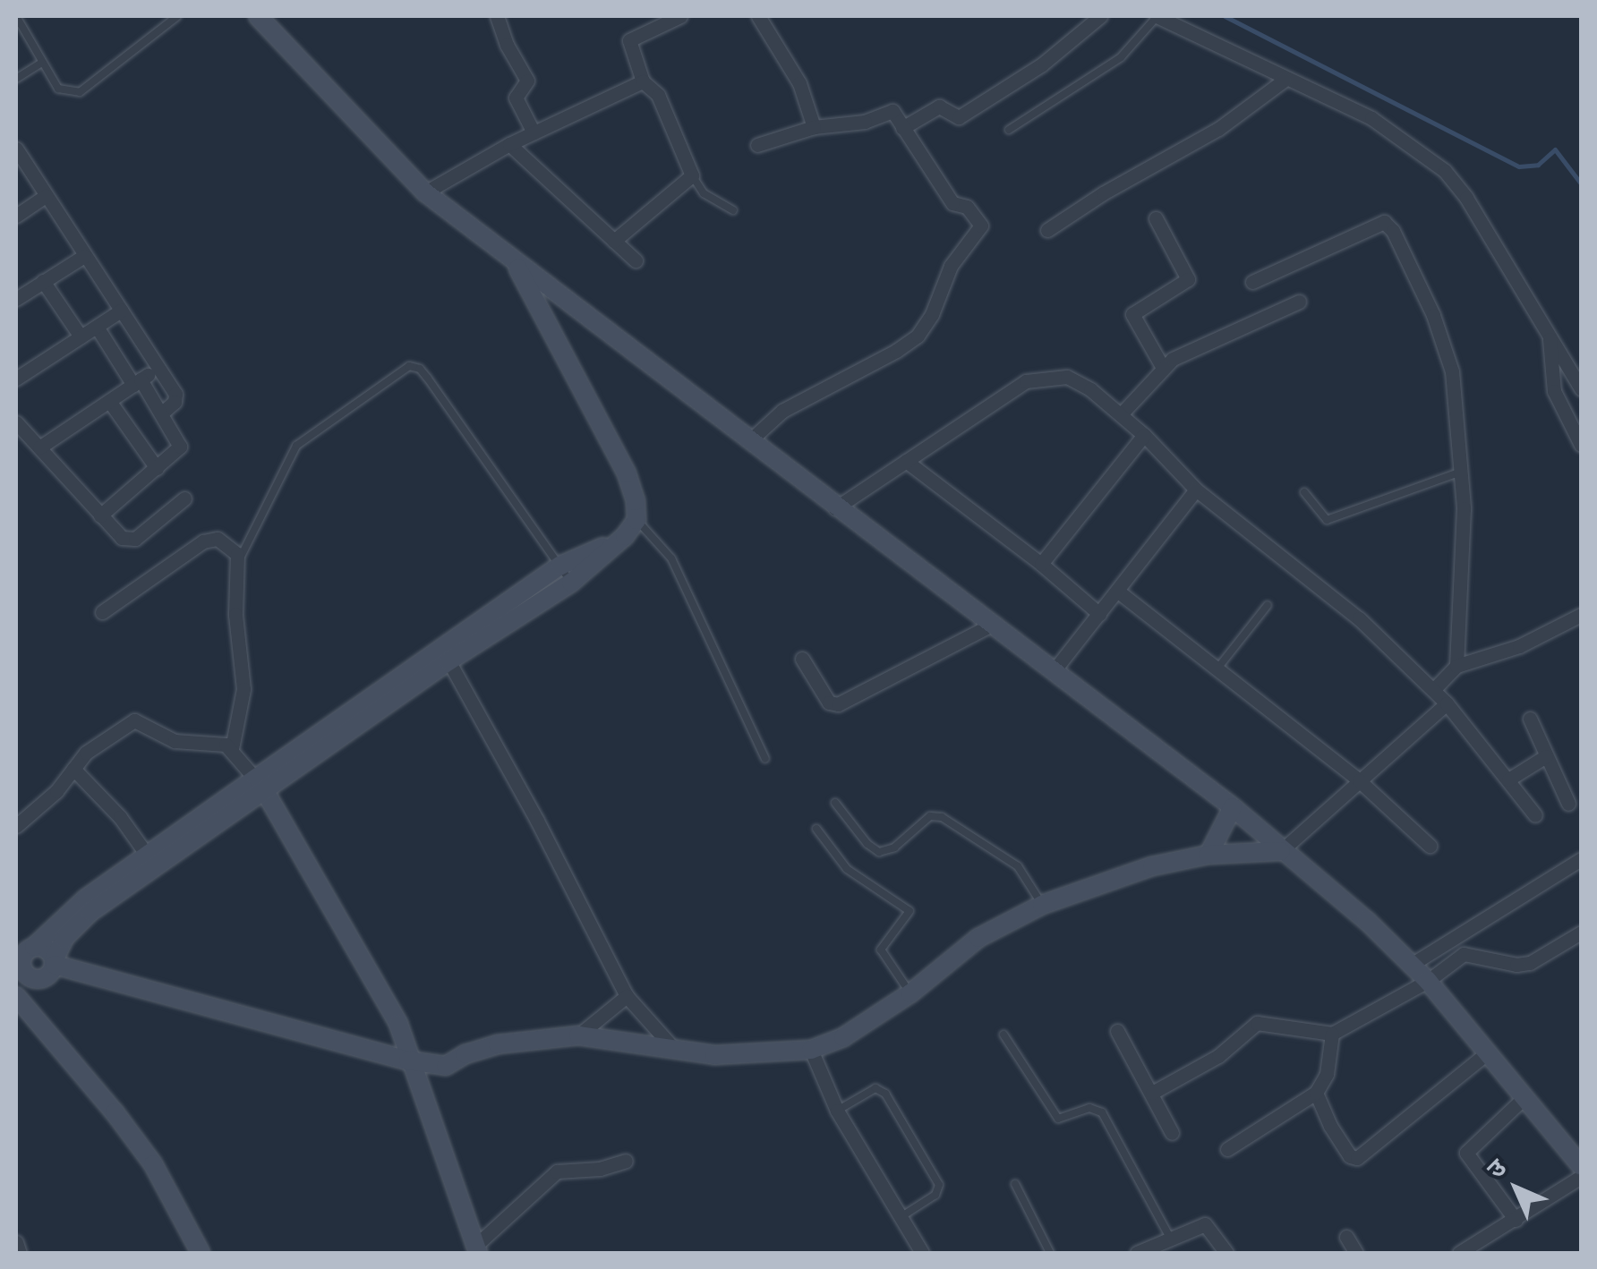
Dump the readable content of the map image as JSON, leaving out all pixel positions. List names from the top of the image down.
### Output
{
  "north": "top left"
}
